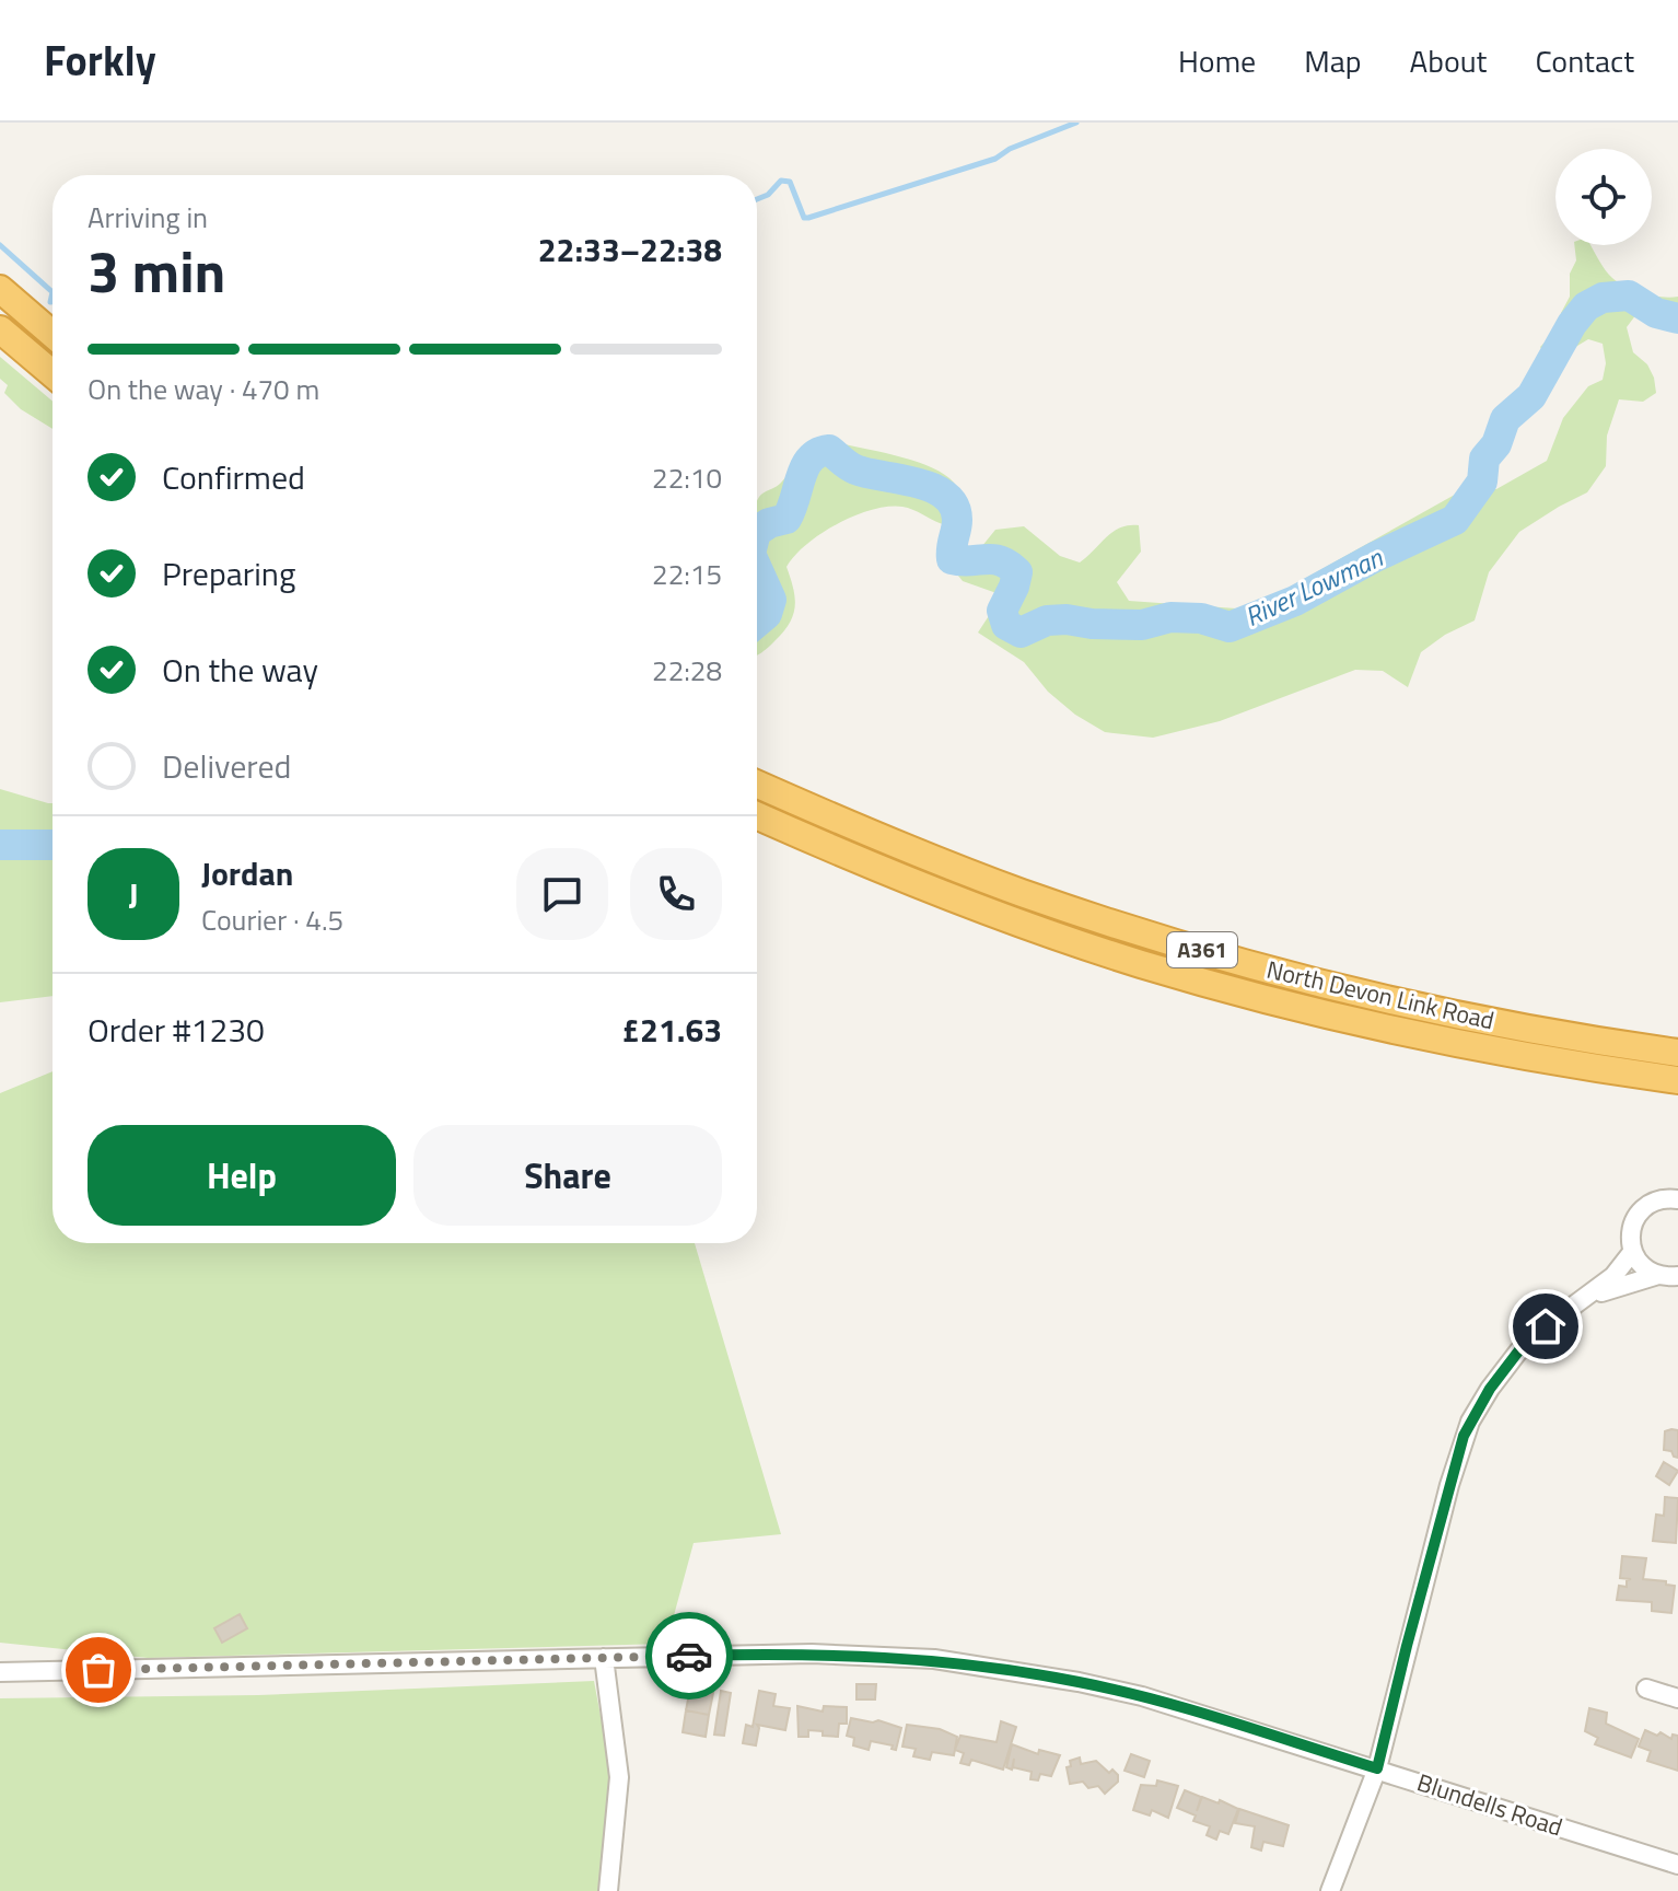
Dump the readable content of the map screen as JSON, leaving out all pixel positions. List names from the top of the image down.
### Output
{
  "streets": {
    "highway": ["A361", "North Devon Link Road"],
    "street": ["Blundells Road"]
  },
  "water": ["River Lowman"],
  "page": {
    "header": "Forkly",
    "nav": [
      "Home",
      "Map",
      "About",
      "Contact"
    ],
    "heading": ["3 min", "Arriving in", "22:33–22:38"],
    "panel": [
      "Jordan",
      "Courier · 4.5",
      "Order #1230",
      "£21.63"
    ],
    "bar": "On the way · 470 m",
    "list": [
      ["Confirmed", "22:10"],
      ["Preparing", "22:15"],
      ["On the way", "22:28"],
      "Delivered"
    ],
    "round": "J",
    "buttons": ["Help", "Share"]
  }
}
